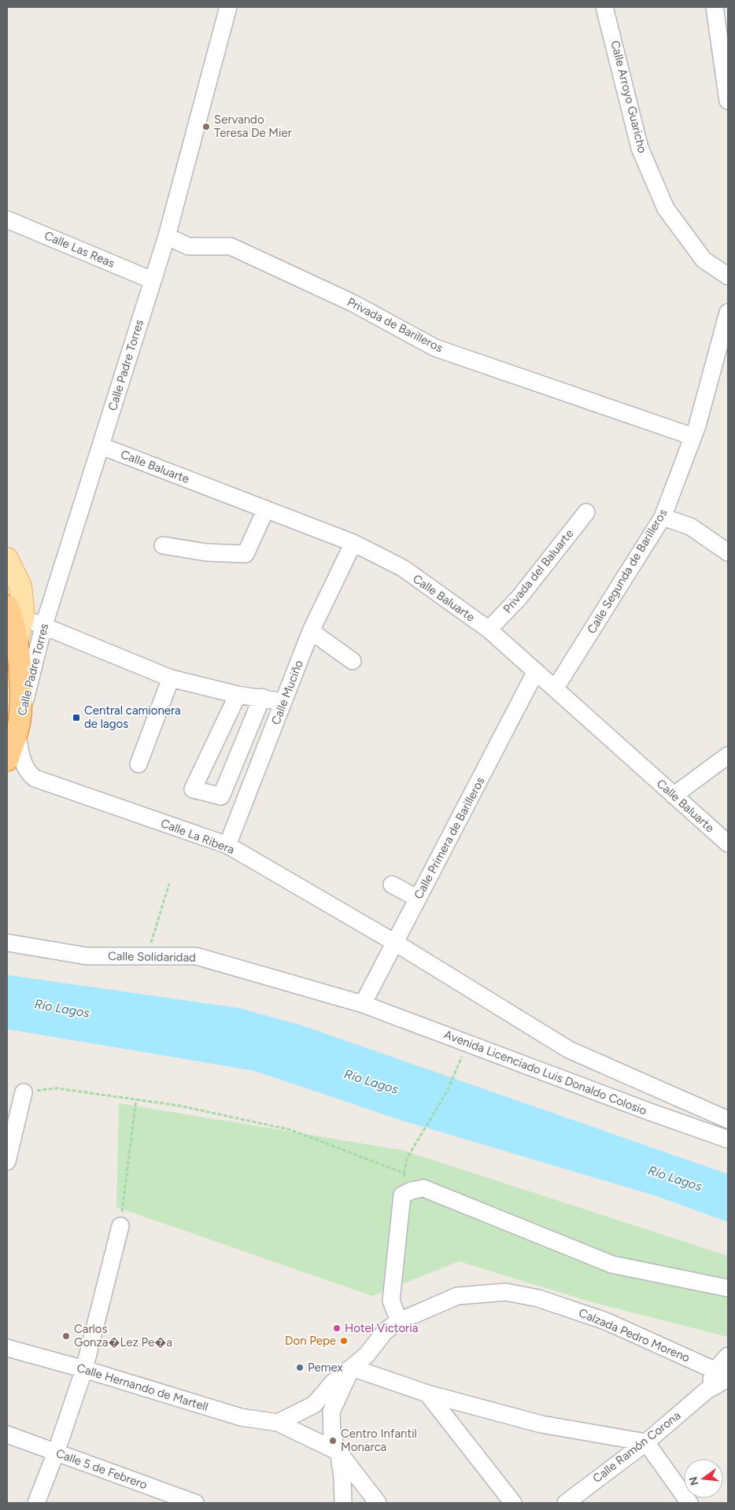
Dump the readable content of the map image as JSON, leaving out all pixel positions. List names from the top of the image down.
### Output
{
  "streets": {
    "street": [
      "Calle Arroyo Guaricho",
      "Calle Las Reas",
      "Privada de Barilleros",
      "Calle Padre Torres",
      "Calle Baluarte",
      "Privada del Baluarte",
      "Calle Segunda de Barilleros",
      "Calle Muciño",
      "Calle La Ribera",
      "Calle Primera de Barilleros",
      "Calle Solidaridad",
      "Avenida Licenciado Luis Donaldo Colosio",
      "Calzada Pedro Moreno",
      "Calle Hernando de Martell",
      "Calle Ramón Corona",
      "Calle 5 de Febrero"
    ]
  },
  "crossings": [
    ["Calle Las Reas", "Calle Padre Torres"],
    ["Privada de Barilleros", "Calle Padre Torres"],
    ["Privada de Barilleros", "Calle Segunda de Barilleros"],
    ["Calle Padre Torres", "Calle Baluarte"],
    ["Calle Padre Torres", "Calle La Ribera"],
    ["Calle Baluarte", "Privada del Baluarte"],
    ["Calle Baluarte", "Calle Segunda de Barilleros"],
    ["Calle Baluarte", "Calle Muciño"],
    ["Calle Baluarte", "Calle Primera de Barilleros"],
    ["Calle Muciño", "Calle La Ribera"],
    ["Calle La Ribera", "Calle Primera de Barilleros"],
    ["Calle Primera de Barilleros", "Calle Solidaridad"],
    ["Calle Primera de Barilleros", "Avenida Licenciado Luis Donaldo Colosio"],
    ["Calle Solidaridad", "Avenida Licenciado Luis Donaldo Colosio"],
    ["Calzada Pedro Moreno", "Calle Hernando de Martell"],
    ["Calzada Pedro Moreno", "Calle Ramón Corona"]
  ],
  "water": ["Río Lagos"],
  "places": {
    "other": [
      "Servando Teresa De Mier",
      "Hotel Victoria",
      "Carlos Gonza�Lez Pe�a",
      "Don Pepe",
      "Pemex",
      "Centro Infantil Monarca"
    ],
    "transit": ["Central camionera de lagos"]
  },
  "north": "left"
}
